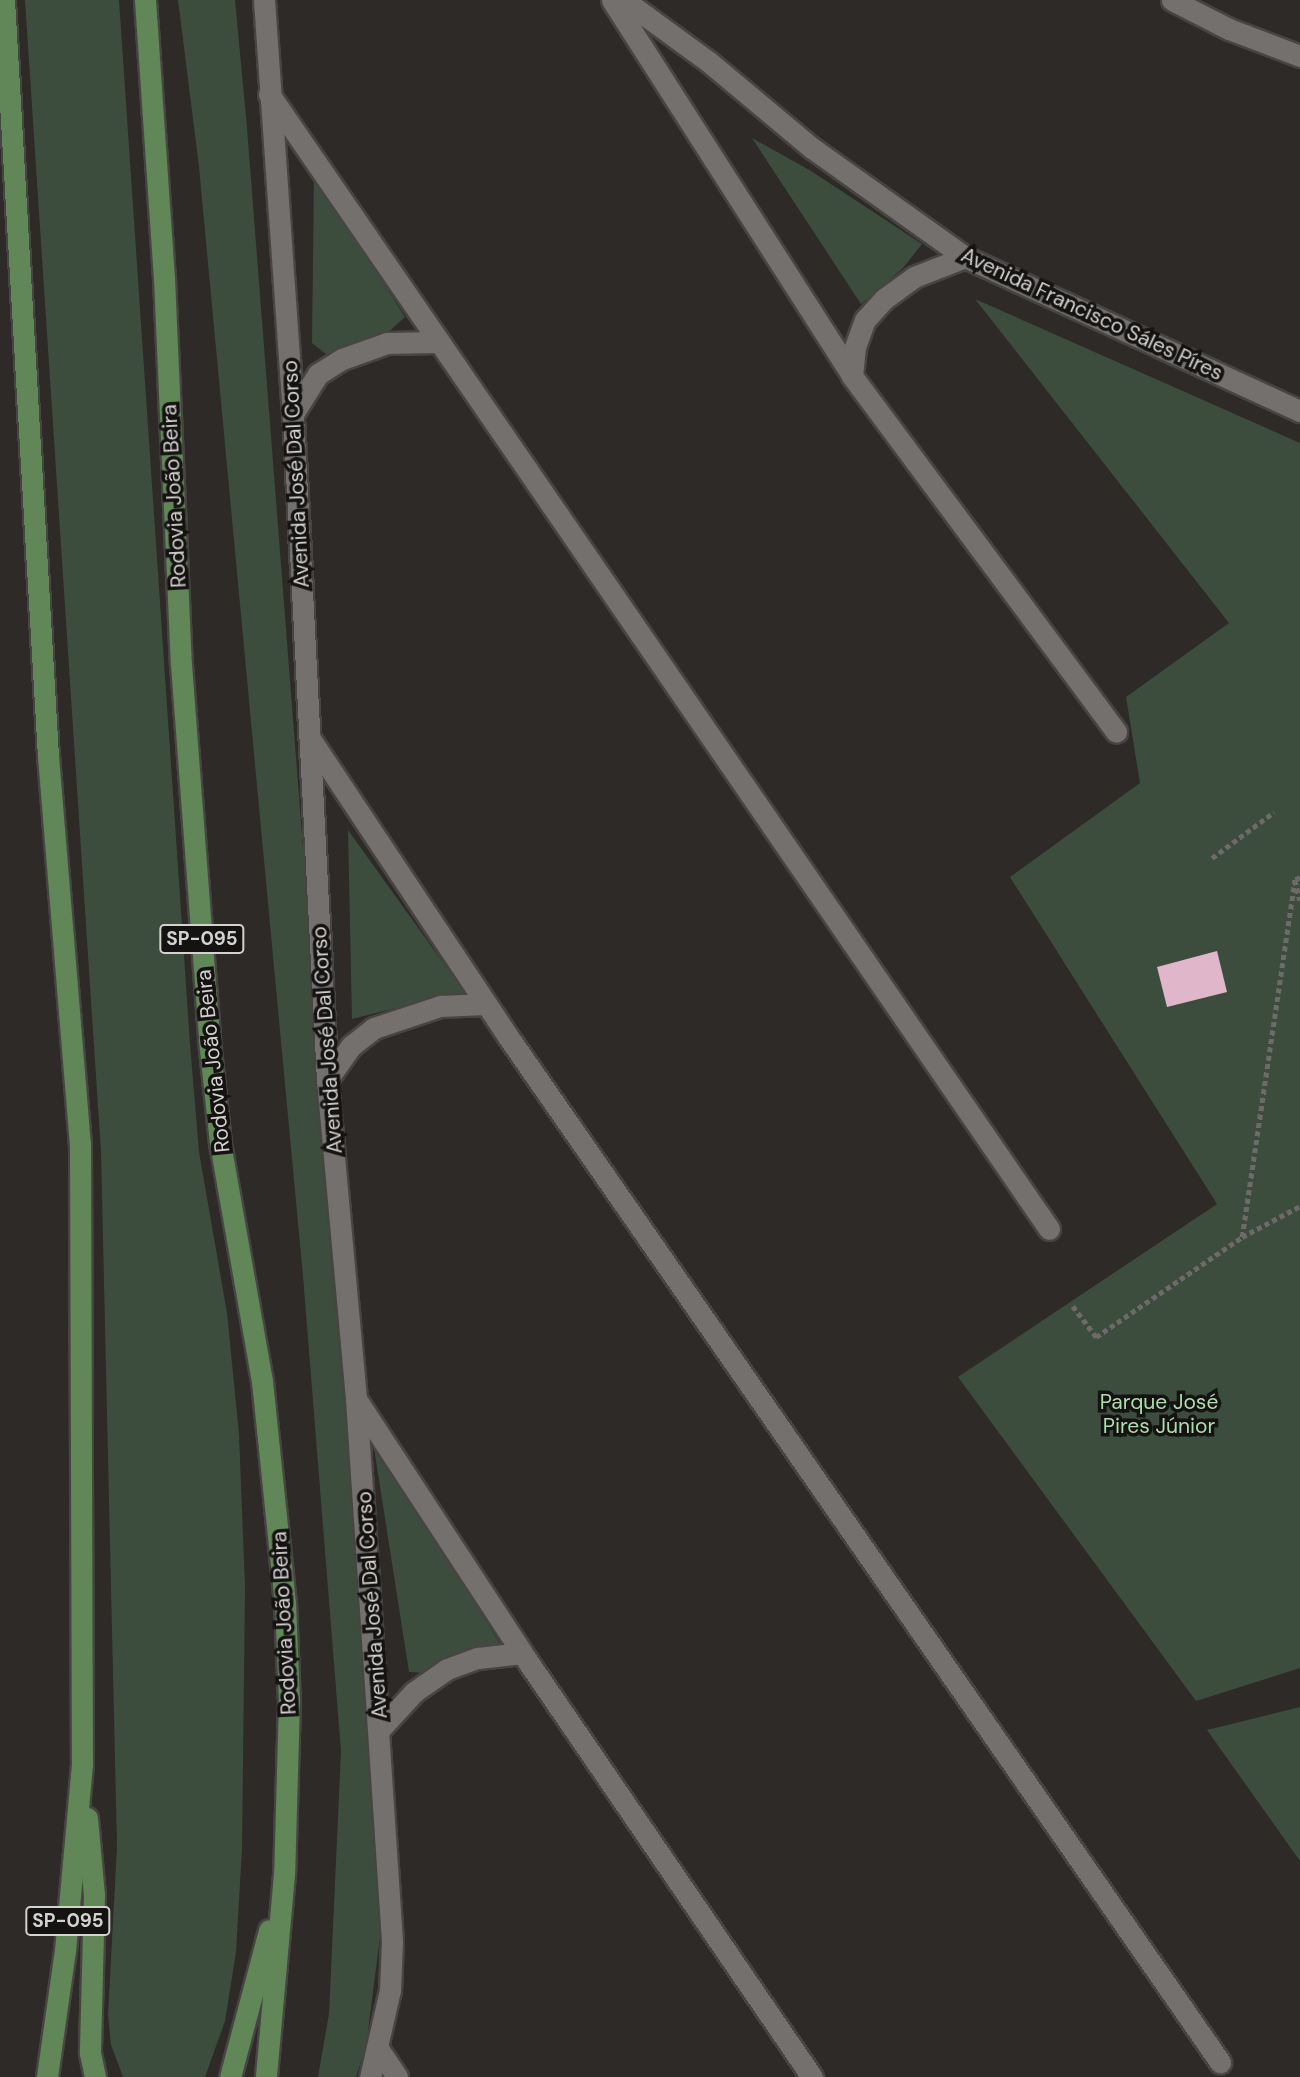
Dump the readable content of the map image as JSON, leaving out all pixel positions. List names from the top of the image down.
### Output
{
  "streets": {
    "main road": ["Rodovia João Beira", "SP-095"],
    "street": ["Avenida Francisco Sáles Píres", "Avenida José Dal Corso"]
  },
  "parks": ["Parque José Pires Júnior"]
}
